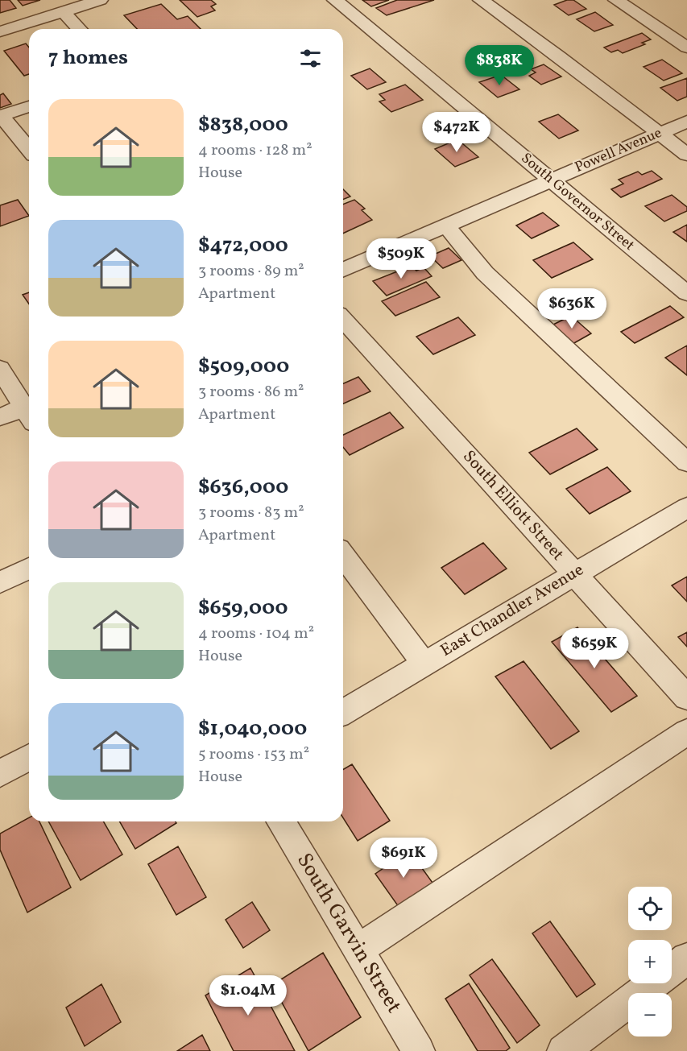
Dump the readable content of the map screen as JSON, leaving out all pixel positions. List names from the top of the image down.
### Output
{
  "streets": {
    "street": [
      "Powell Avenue",
      "South Governor Street",
      "South Elliott Street",
      "East Chandler Avenue",
      "South Garvin Street"
    ]
  },
  "crossings": [
    ["Powell Avenue", "South Governor Street"],
    ["South Elliott Street", "East Chandler Avenue"]
  ],
  "page": {
    "heading": "7 homes",
    "price": [
      "$838K",
      "$472K",
      "$509K",
      "$636K",
      "$659K",
      "$691K",
      "$1.04M"
    ],
    "list": [
      {
        "name": "$838,000",
        "note": "4 rooms · 128 m² · House"
      },
      {
        "name": "$472,000",
        "note": "3 rooms · 89 m² · Apartment"
      },
      {
        "name": "$509,000",
        "note": "3 rooms · 86 m² · Apartment"
      },
      {
        "name": "$636,000",
        "note": "3 rooms · 83 m² · Apartment"
      },
      {
        "name": "$659,000",
        "note": "4 rooms · 104 m² · House"
      },
      {
        "name": "$1,040,000",
        "note": "5 rooms · 153 m² · House"
      }
    ],
    "map_buttons": ["+", "−"]
  }
}
